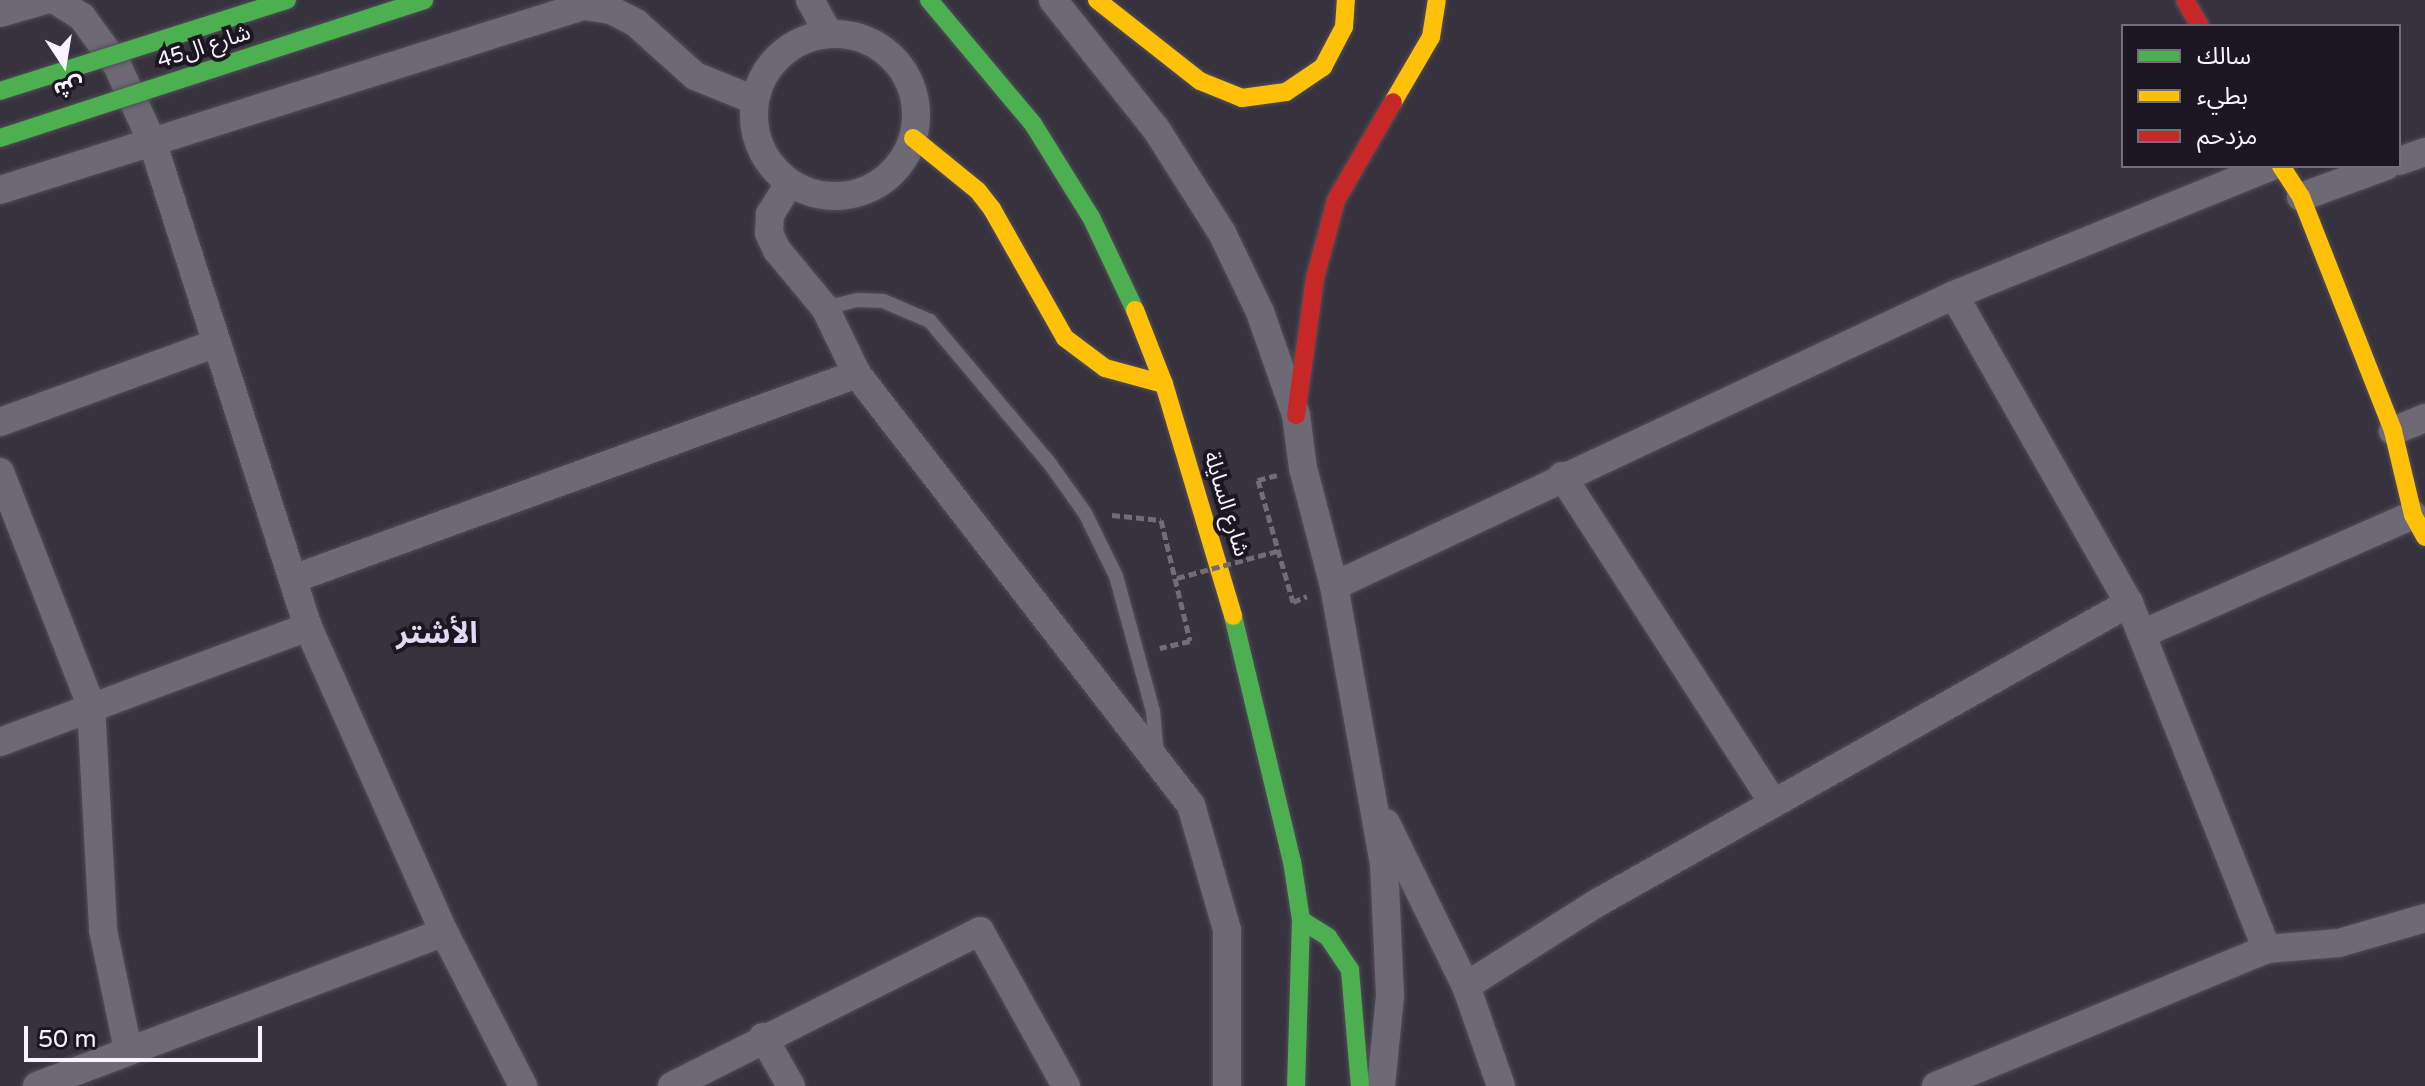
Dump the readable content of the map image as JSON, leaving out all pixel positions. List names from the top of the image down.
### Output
{
  "streets": {
    "main road": ["شارع ال45", "شارع السايلة"]
  },
  "districts": ["الأشتر"],
  "legend": ["سالك", "بطيء", "مزدحم"],
  "scale_bar": "50 m",
  "north": "bottom"
}
